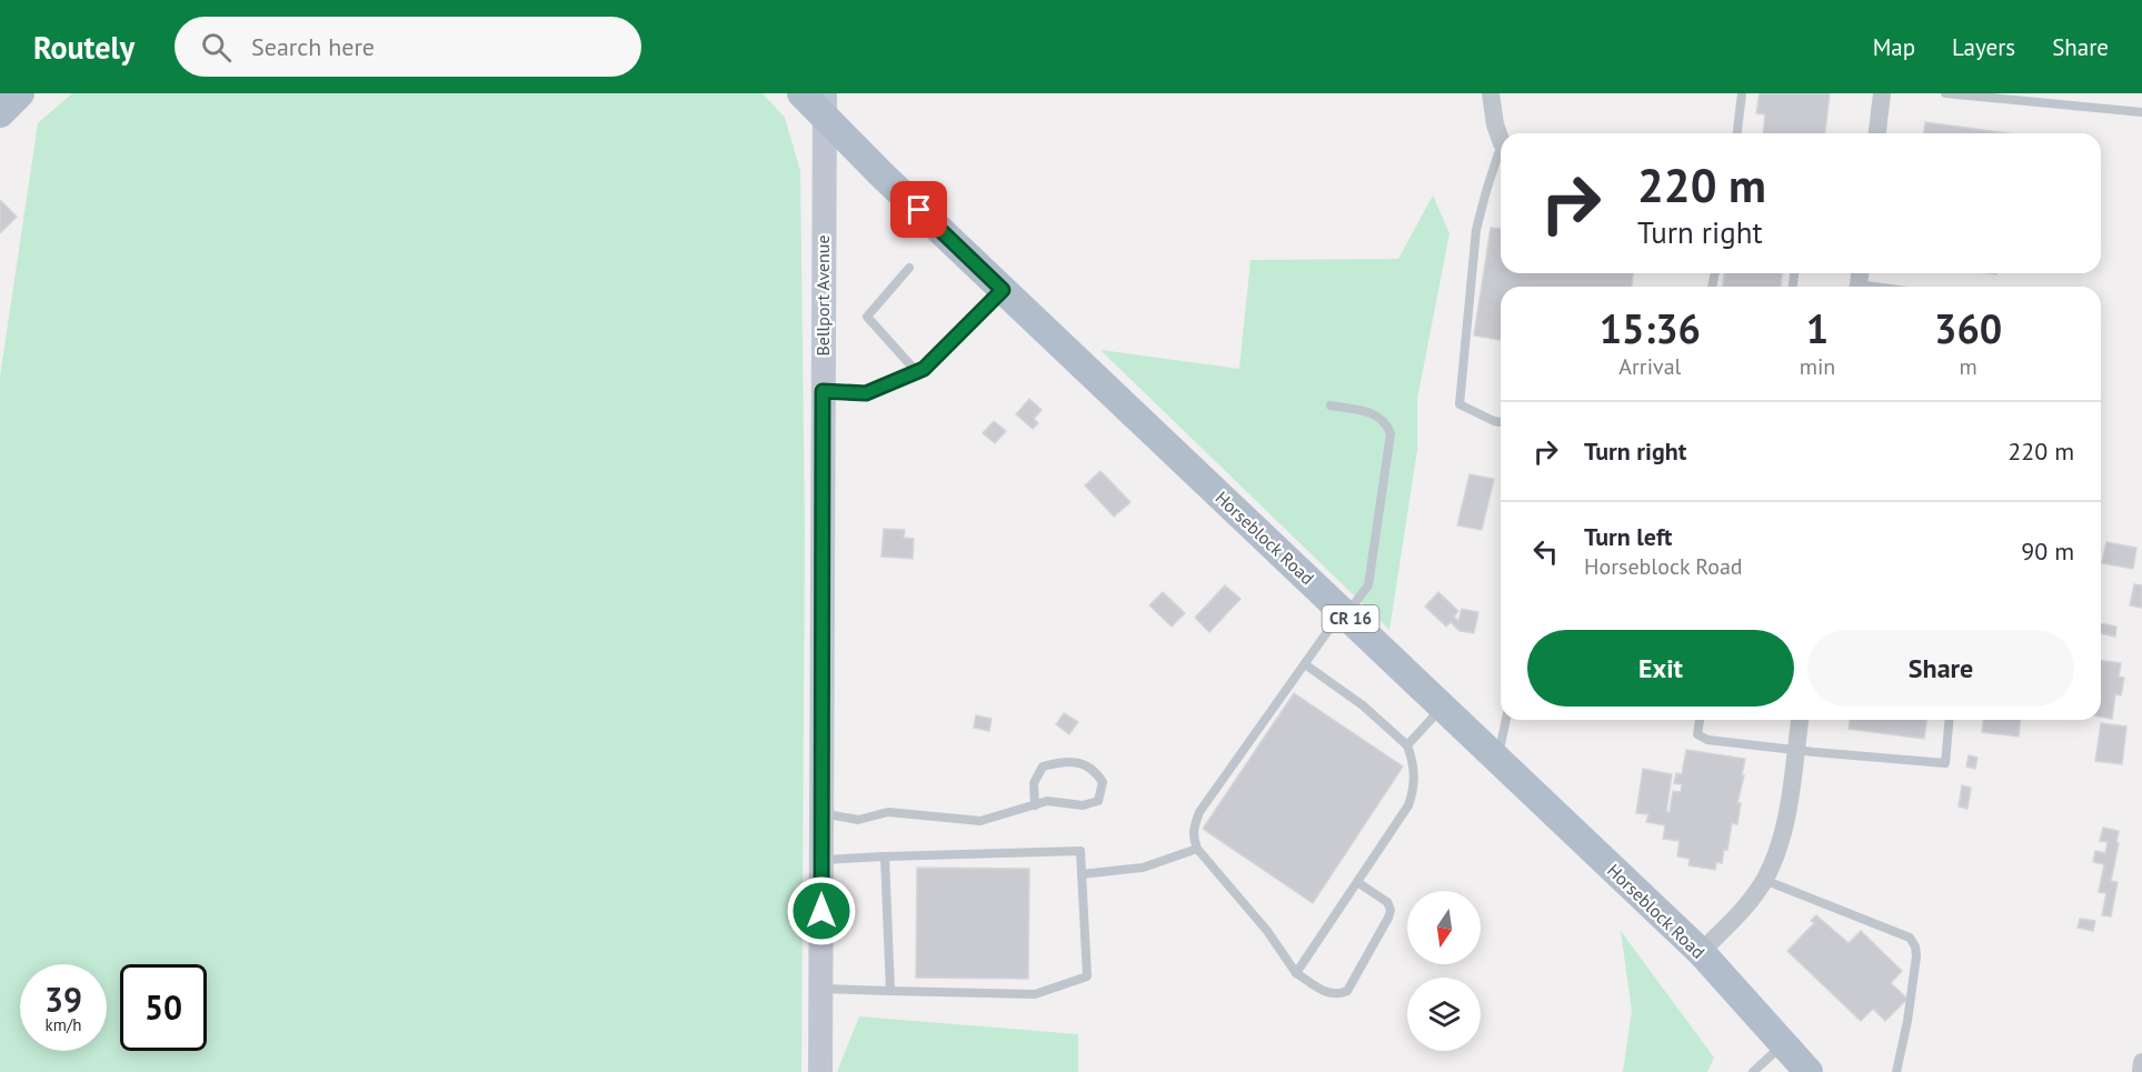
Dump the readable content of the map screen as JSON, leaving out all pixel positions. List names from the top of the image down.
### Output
{
  "streets": {
    "main road": ["Bellport Avenue", "Horseblock Road", "CR 16"]
  },
  "crossings": [
    ["Bellport Avenue", "Horseblock Road"]
  ],
  "north": "bottom",
  "page": {
    "header": "Routely",
    "search": "Search here",
    "nav": ["Map", "Layers", "Share"],
    "turn": ["220 m", "Turn right"],
    "eta": [
      "15:36",
      "Arrival",
      "1",
      "min",
      "360",
      "m"
    ],
    "list": [
      {
        "name": "Turn right",
        "value": "220 m"
      },
      {
        "name": "Turn left",
        "note": "Horseblock Road",
        "value": "90 m"
      }
    ],
    "buttons": ["Exit", "Share"],
    "speed": "39 km/h",
    "limit": "50"
  }
}
